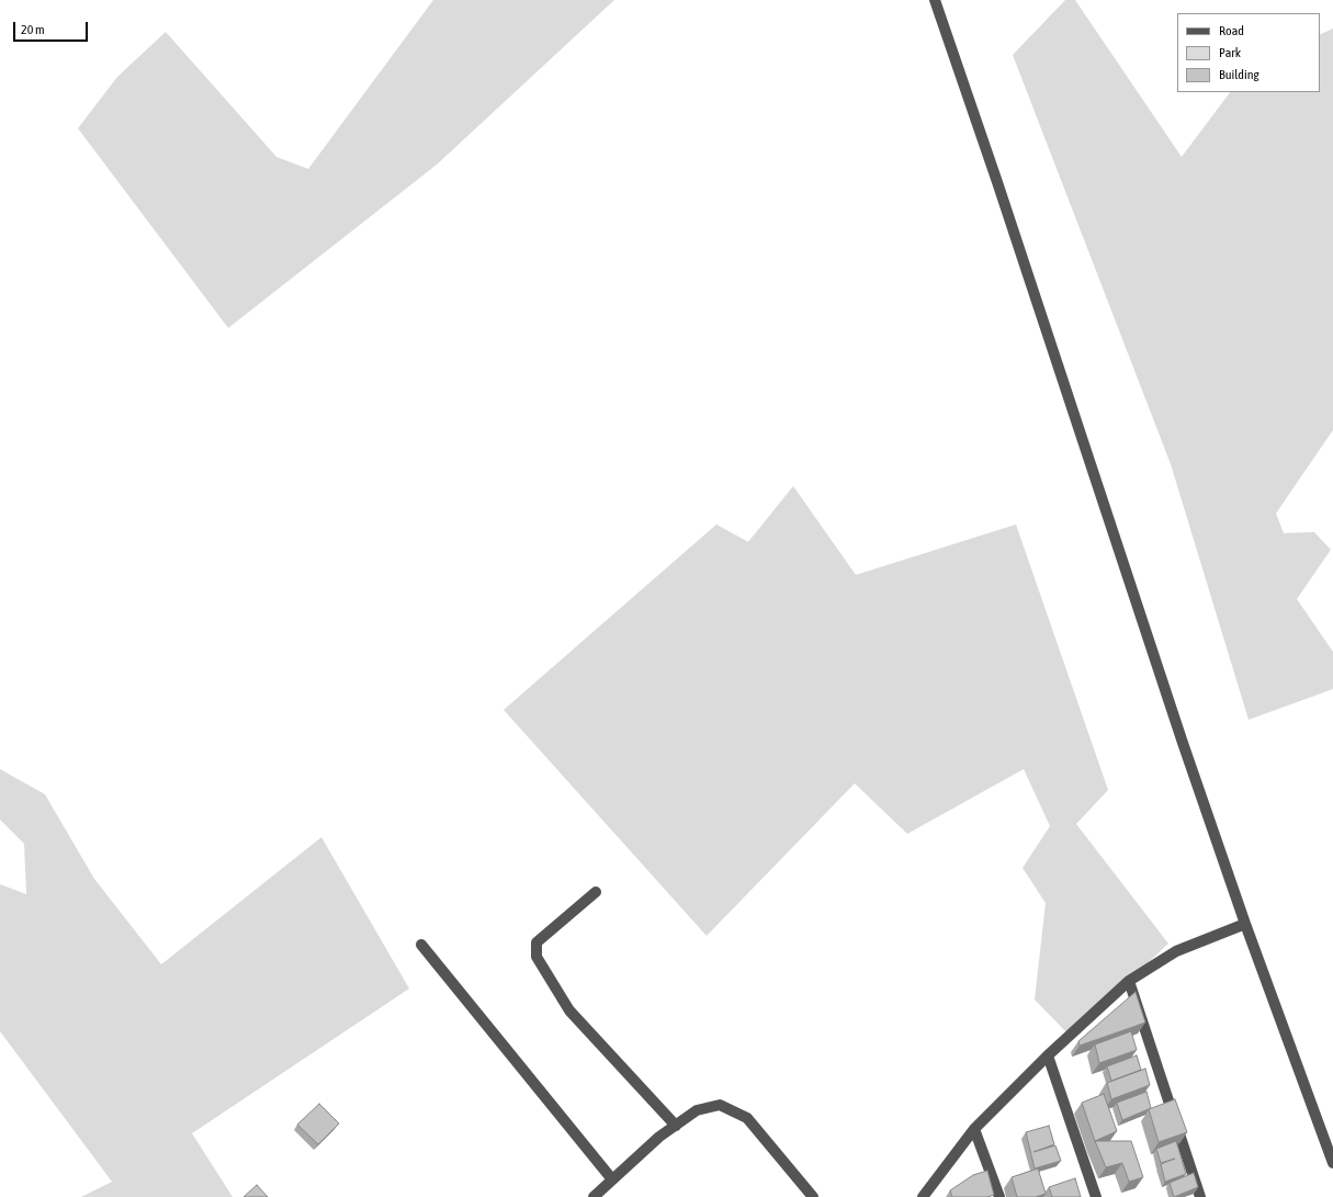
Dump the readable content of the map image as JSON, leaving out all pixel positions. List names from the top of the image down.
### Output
{
  "legend": ["Road", "Park", "Building"],
  "scale_bar": "20 m"
}
